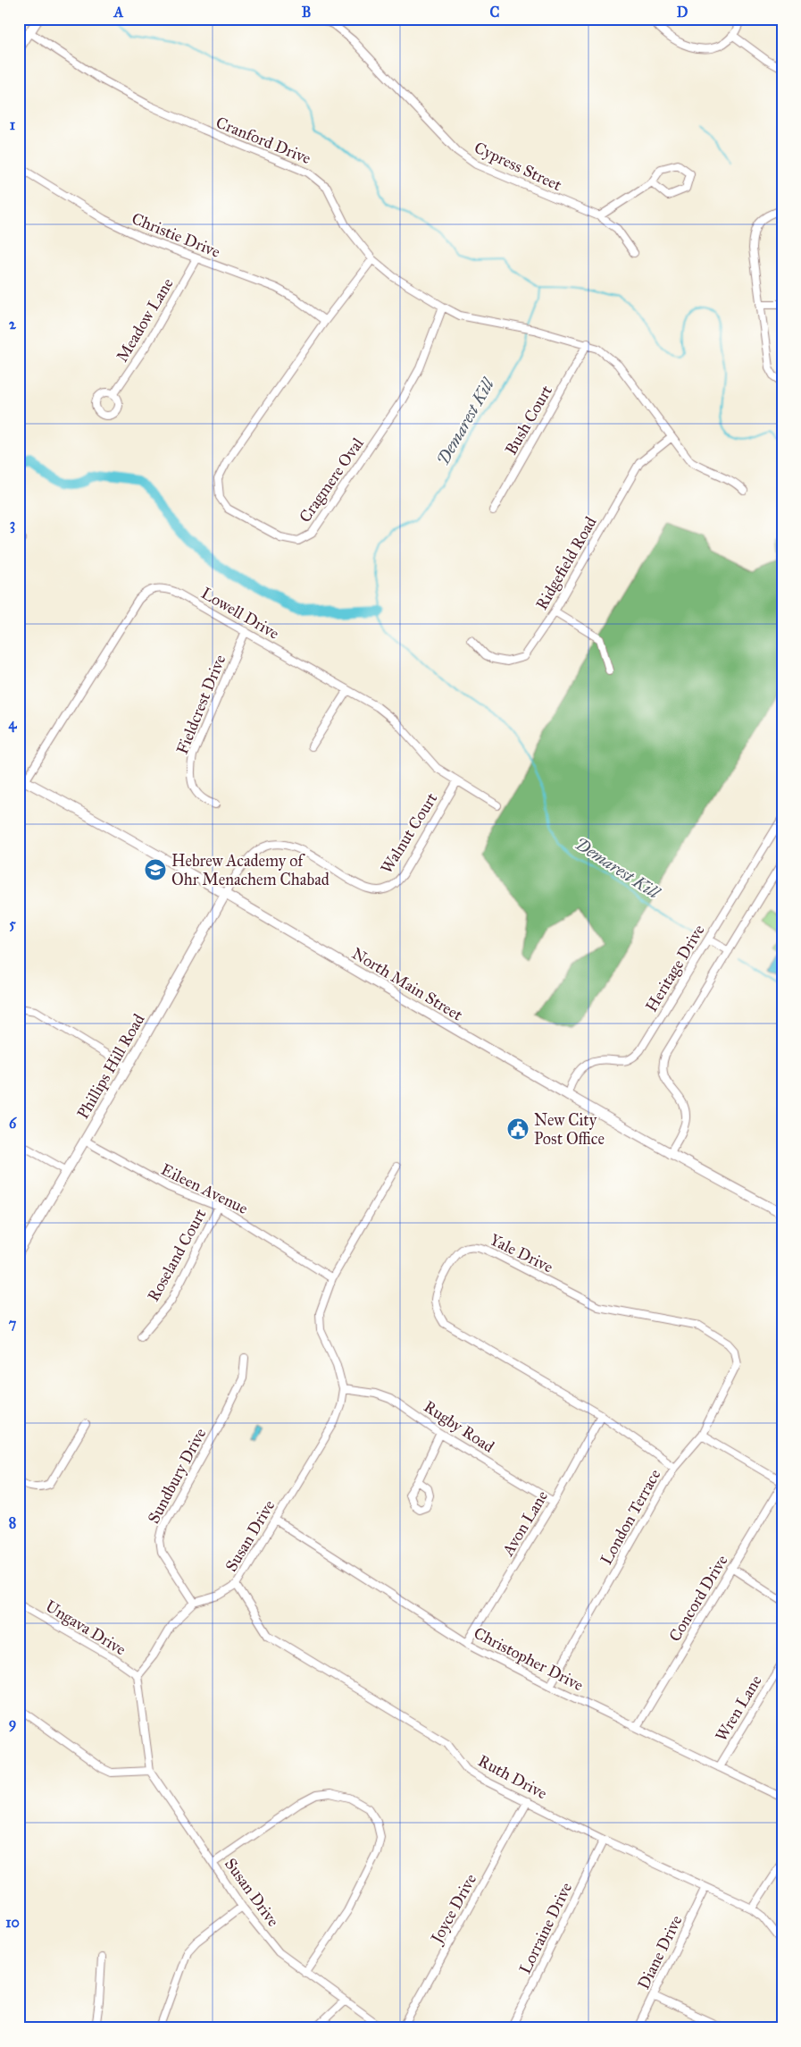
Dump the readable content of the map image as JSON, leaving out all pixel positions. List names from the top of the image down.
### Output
{
  "streets": {
    "street": [
      "Cranford Drive",
      "Cypress Street",
      "Christie Drive",
      "Meadow Lane",
      "Bush Court",
      "Cragmere Oval",
      "Ridgefield Road",
      "Lowell Drive",
      "Fieldcrest Drive",
      "Walnut Court",
      "Heritage Drive",
      "North Main Street",
      "Phillips Hill Road",
      "Eileen Avenue",
      "Yale Drive",
      "Roseland Court",
      "Rugby Road",
      "Sundbury Drive",
      "London Terrace",
      "Avon Lane",
      "Susan Drive",
      "Concord Drive",
      "Ungava Drive",
      "Christopher Drive",
      "Wren Lane",
      "Ruth Drive",
      "Joyce Drive",
      "Lorraine Drive",
      "Diane Drive"
    ]
  },
  "crossings": [
    ["Cranford Drive", "Bush Court"],
    ["Cranford Drive", "Cragmere Oval"],
    ["Cranford Drive", "Ridgefield Road"],
    ["Christie Drive", "Meadow Lane"],
    ["Christie Drive", "Cragmere Oval"],
    ["Lowell Drive", "Fieldcrest Drive"],
    ["Lowell Drive", "Walnut Court"],
    ["Lowell Drive", "North Main Street"],
    ["Walnut Court", "North Main Street"],
    ["Walnut Court", "Phillips Hill Road"],
    ["Heritage Drive", "North Main Street"],
    ["North Main Street", "Phillips Hill Road"],
    ["Phillips Hill Road", "Eileen Avenue"],
    ["Eileen Avenue", "Roseland Court"],
    ["Eileen Avenue", "Susan Drive"],
    ["Yale Drive", "London Terrace"],
    ["Yale Drive", "Avon Lane"],
    ["Rugby Road", "Avon Lane"],
    ["Rugby Road", "Susan Drive"],
    ["Sundbury Drive", "Susan Drive"],
    ["London Terrace", "Christopher Drive"],
    ["Avon Lane", "Christopher Drive"],
    ["Susan Drive", "Ungava Drive"],
    ["Susan Drive", "Christopher Drive"],
    ["Susan Drive", "Ruth Drive"],
    ["Concord Drive", "Christopher Drive"],
    ["Christopher Drive", "Wren Lane"],
    ["Ruth Drive", "Joyce Drive"],
    ["Ruth Drive", "Lorraine Drive"],
    ["Ruth Drive", "Diane Drive"]
  ],
  "water": ["Demarest Kill"],
  "places": {
    "school or university": ["Hebrew Academy of Ohr Menachem Chabad"],
    "public building": ["New City Post Office"]
  },
  "grid": {
    "columns": [
      "A",
      "B",
      "C",
      "D"
    ],
    "rows": [
      "1",
      "2",
      "3",
      "4",
      "5",
      "6",
      "7",
      "8",
      "9",
      "10"
    ]
  }
}
